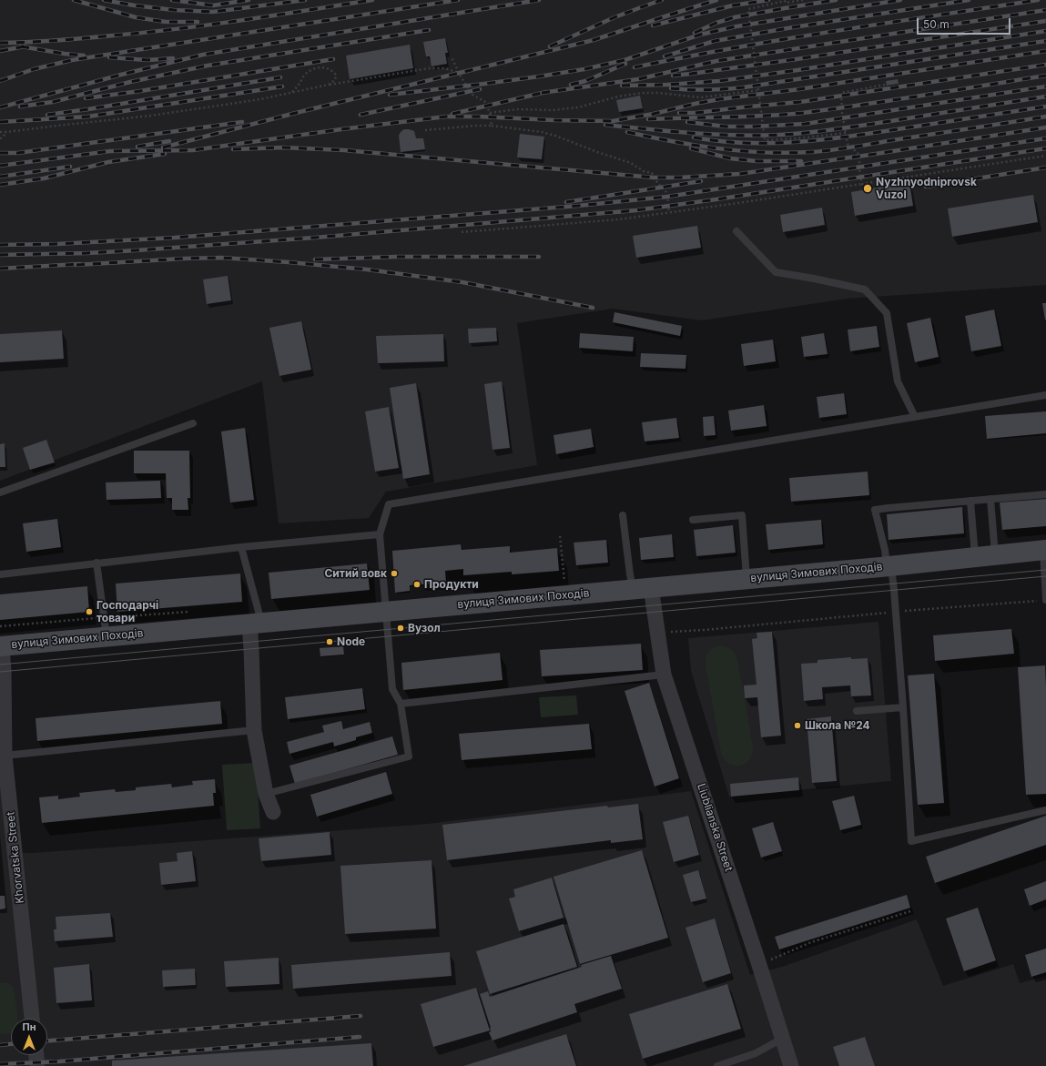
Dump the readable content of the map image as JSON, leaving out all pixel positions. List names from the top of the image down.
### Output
{
  "streets": {
    "main road": ["вулиця Зимових Походів"],
    "street": ["Liublianska Street", "Khorvatska Street"]
  },
  "crossings": [
    ["вулиця Зимових Походів", "Liublianska Street"],
    ["вулиця Зимових Походів", "Khorvatska Street"]
  ],
  "places": [
    "Nyzhnyodniprovsk Vuzol",
    "Ситий вовк",
    "Продукти",
    "Господарчі товари",
    "Вузол",
    "Node",
    "Школа №24"
  ],
  "scale_bar": "50 m",
  "north": "top"
}
